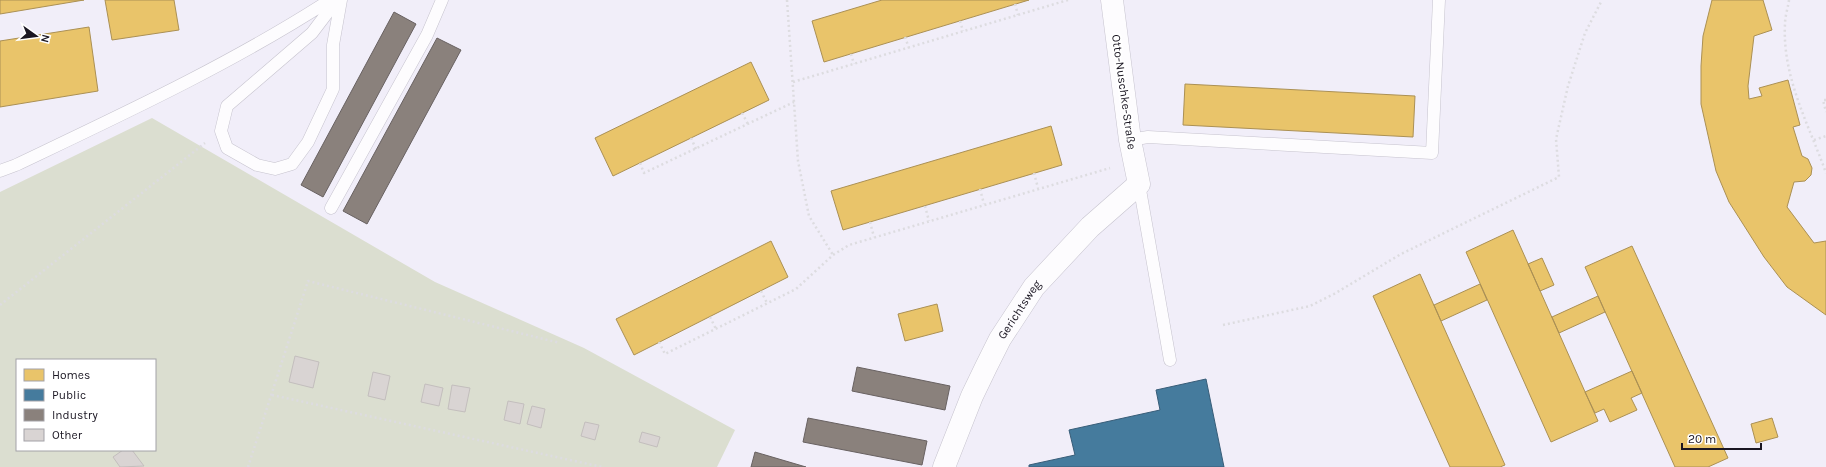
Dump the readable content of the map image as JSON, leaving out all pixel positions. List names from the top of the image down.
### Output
{
  "streets": {
    "street": ["Otto-Nuschke-Straße", "Gerichtsweg"]
  },
  "crossings": [
    ["Otto-Nuschke-Straße", "Gerichtsweg"]
  ],
  "legend": [
    "Homes",
    "Public",
    "Industry",
    "Other"
  ],
  "scale_bar": "20 m",
  "north": "right"
}
